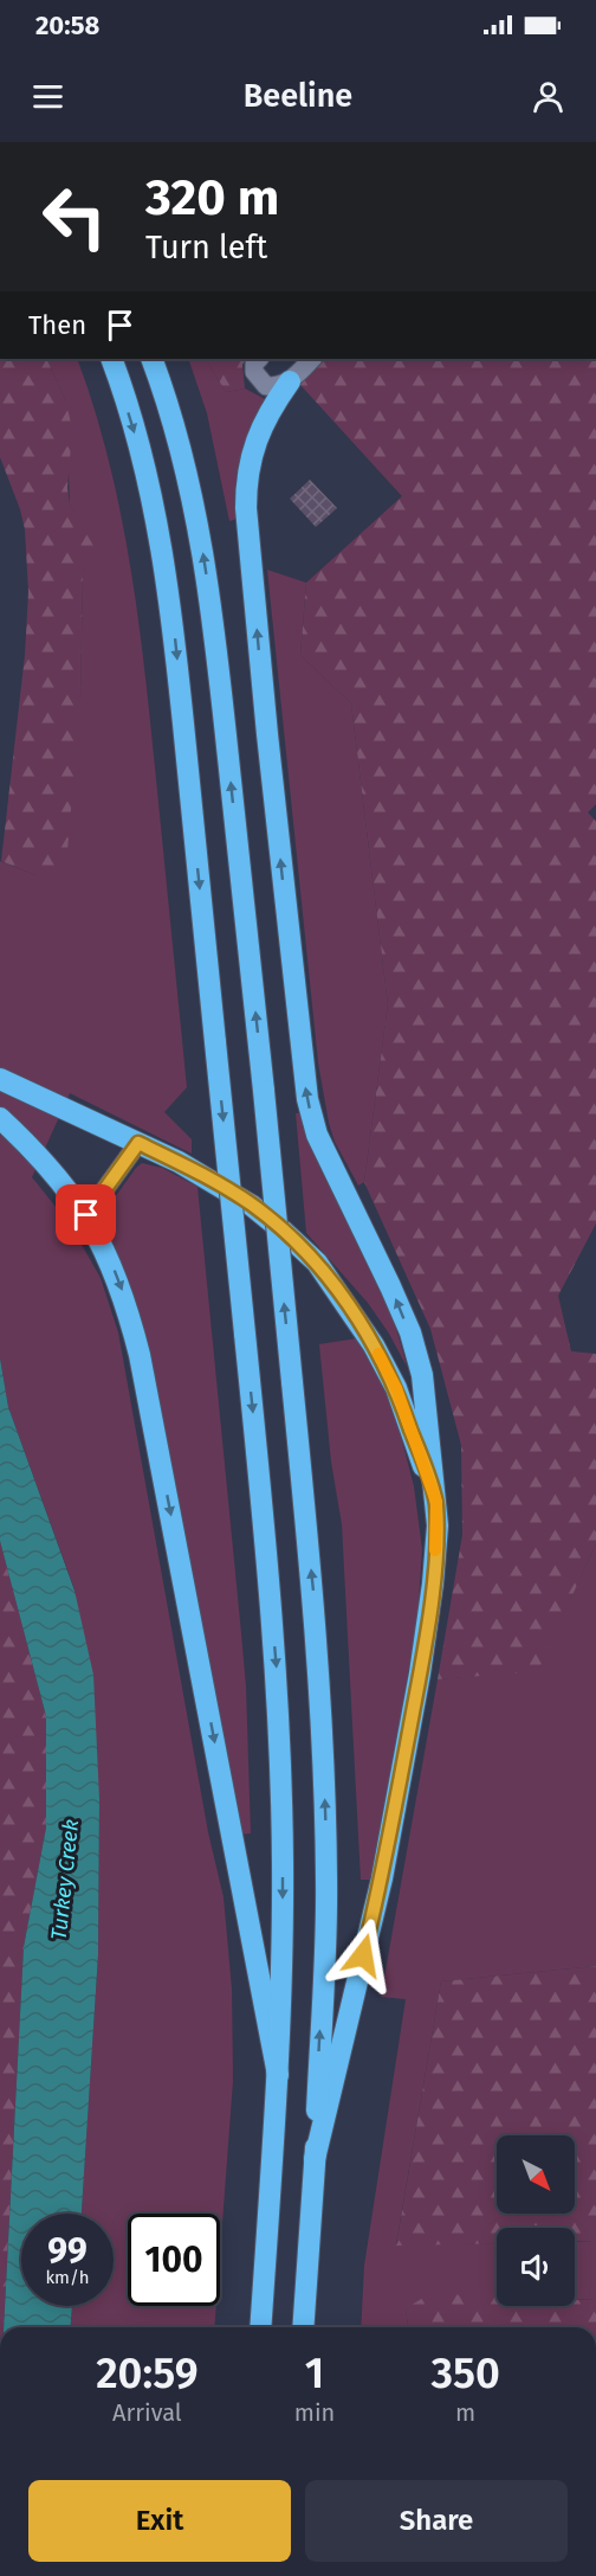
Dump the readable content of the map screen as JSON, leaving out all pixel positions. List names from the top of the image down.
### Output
{
  "water": ["Turkey Creek"],
  "north": "bottom right",
  "page": {
    "status": "20:58",
    "header": "Beeline",
    "turn": ["320 m", "Turn left"],
    "then": "Then",
    "speed": "99 km/h",
    "limit": "100",
    "eta": [
      "20:59",
      "Arrival",
      "1",
      "min",
      "350",
      "m"
    ],
    "buttons": ["Exit", "Share"]
  }
}
